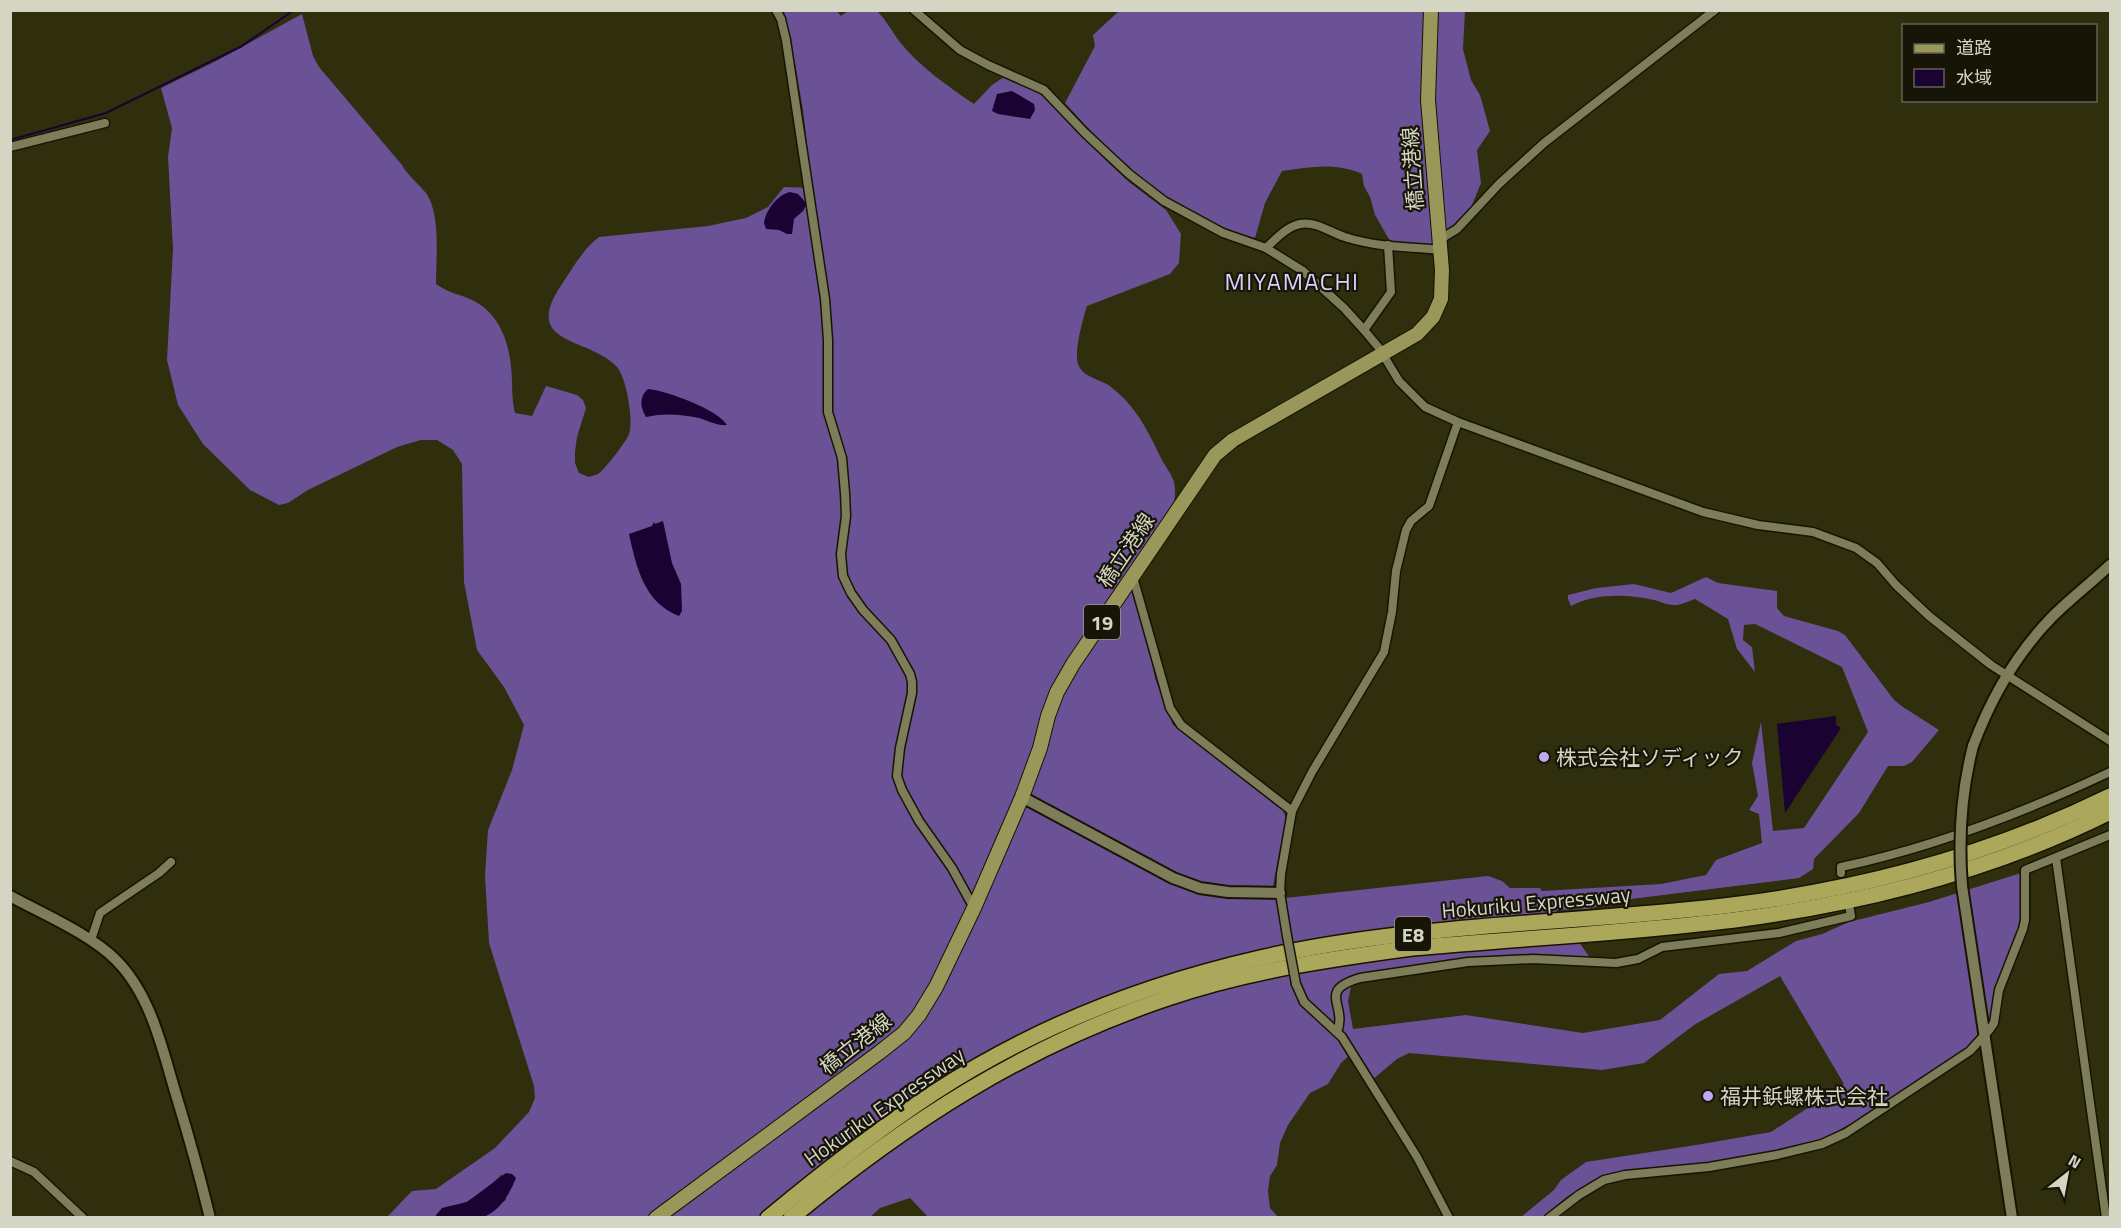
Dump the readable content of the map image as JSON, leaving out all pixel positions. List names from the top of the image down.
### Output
{
  "streets": {
    "highway": ["Hokuriku Expressway", "E8"],
    "main road": ["橋立港線", "19"]
  },
  "districts": ["MIYAMACHI"],
  "places": ["株式会社ソディック", "福井鋲螺株式会社"],
  "legend": ["道路", "水域"],
  "north": "top right"
}
